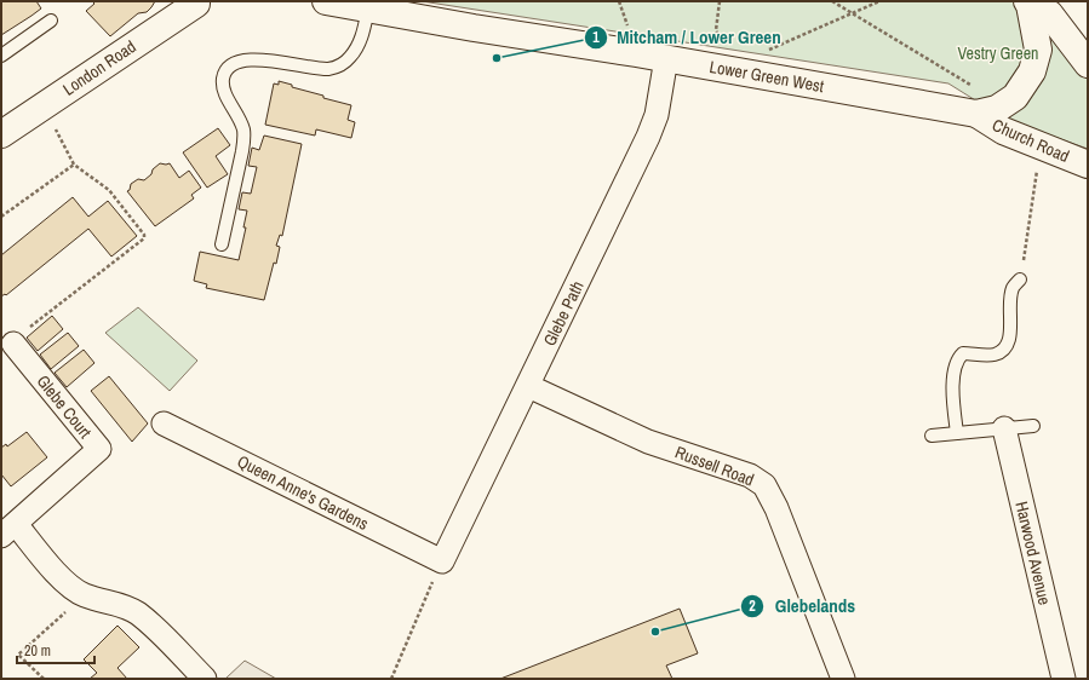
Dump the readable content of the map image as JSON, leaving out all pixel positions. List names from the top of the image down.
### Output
{
  "streets": {
    "main road": ["London Road", "Lower Green West", "Church Road"],
    "street": [
      "Glebe Path",
      "Glebe Court",
      "Russell Road",
      "Queen Anne's Gardens",
      "Harwood Avenue"
    ]
  },
  "crossings": [
    ["Lower Green West", "Church Road"],
    ["Lower Green West", "Glebe Path"],
    ["Glebe Path", "Russell Road"],
    ["Glebe Path", "Queen Anne's Gardens"]
  ],
  "parks": ["Vestry Green"],
  "places": ["Mitcham / Lower Green", "Glebelands"],
  "scale_bar": "20 m"
}
